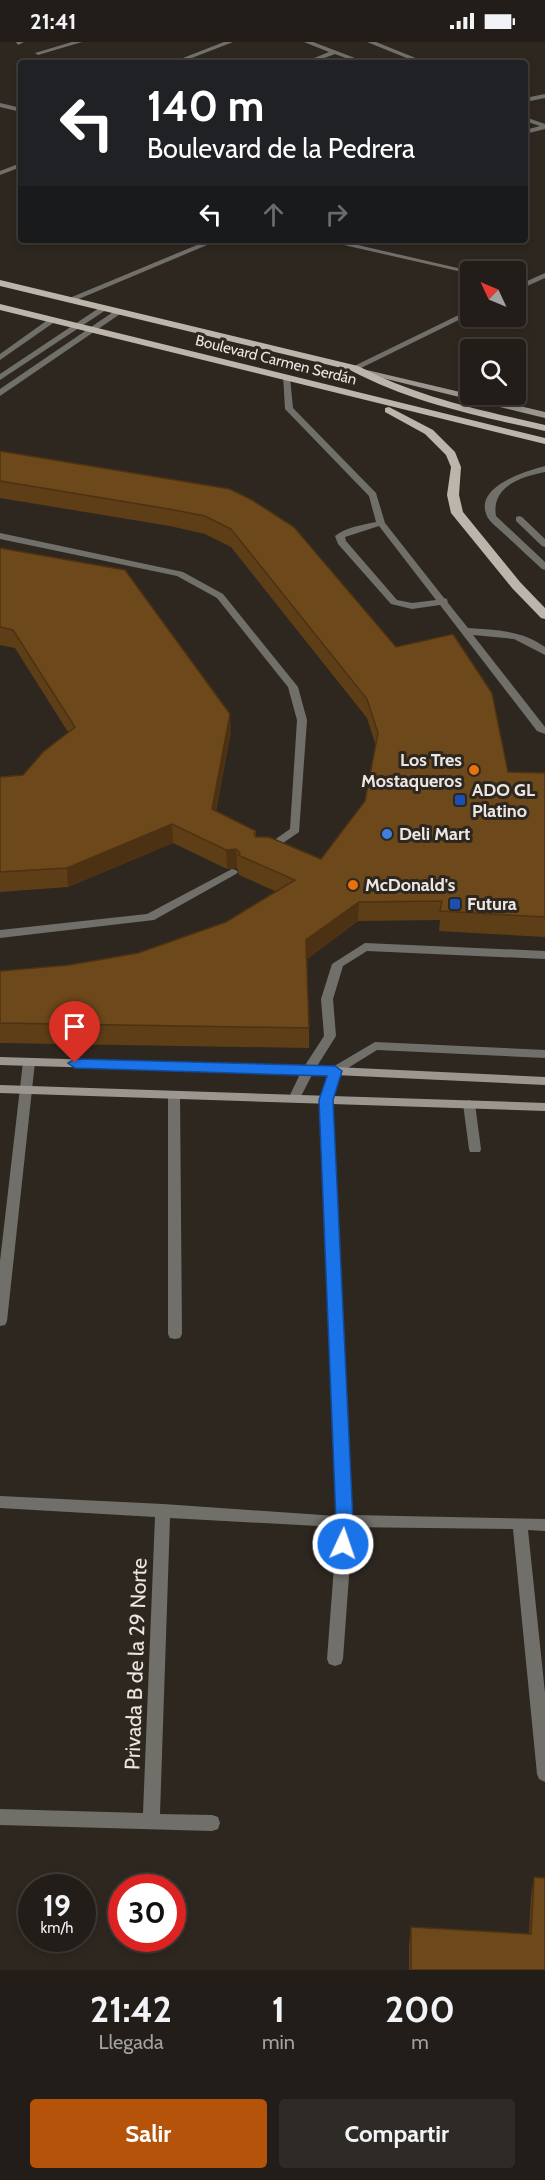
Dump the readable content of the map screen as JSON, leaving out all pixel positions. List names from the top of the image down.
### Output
{
  "streets": {
    "main road": ["Boulevard Carmen Serdán"],
    "street": ["Privada B de la 29 Norte"]
  },
  "places": {
    "other": ["Los Tres Mostaqueros", "Deli Mart", "McDonald's"],
    "transit": ["ADO GL Platino", "Futura"]
  },
  "north": "top left",
  "page": {
    "status": "21:41",
    "turn": ["140 m", "Boulevard de la Pedrera"],
    "speed": "19 km/h",
    "limit": "30",
    "eta": [
      "21:42",
      "Llegada",
      "1",
      "min",
      "200",
      "m"
    ],
    "buttons": ["Salir", "Compartir"]
  }
}
